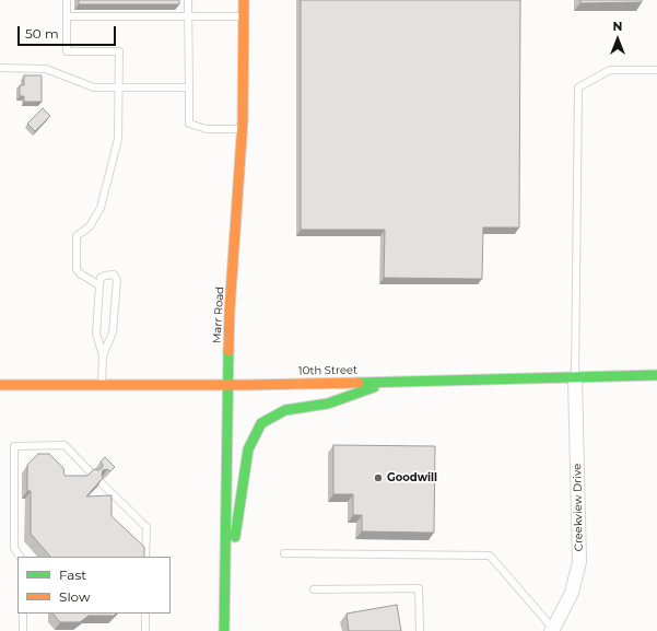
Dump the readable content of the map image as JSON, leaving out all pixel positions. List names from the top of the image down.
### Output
{
  "streets": {
    "main road": ["Marr Road", "10th Street"],
    "street": ["Creekview Drive"]
  },
  "crossings": [
    ["Marr Road", "10th Street"],
    ["10th Street", "Creekview Drive"]
  ],
  "places": ["Goodwill"],
  "legend": ["Fast", "Slow"],
  "scale_bar": "50 m",
  "north": "top"
}
